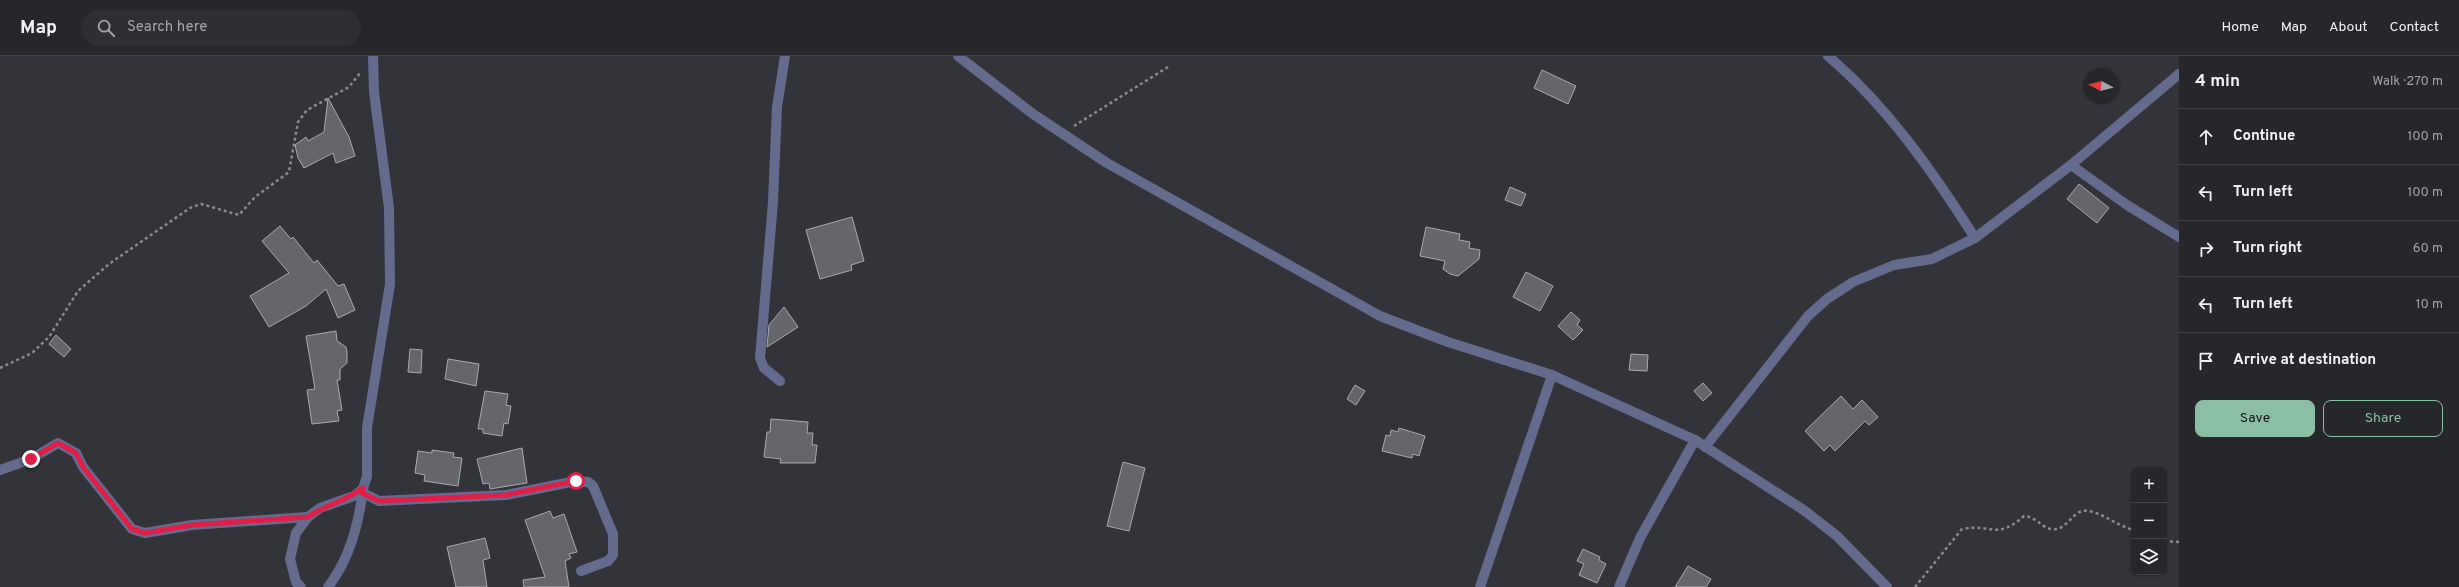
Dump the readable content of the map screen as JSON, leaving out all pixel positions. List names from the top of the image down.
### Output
{
  "north": "left",
  "page": {
    "header": "Map",
    "search": "Search here",
    "nav": [
      "Home",
      "Map",
      "About",
      "Contact"
    ],
    "heading": ["4 min", "Walk · 270 m"],
    "list": [
      ["Continue", "100 m"],
      ["Turn left", "100 m"],
      ["Turn right", "60 m"],
      ["Turn left", "10 m"],
      "Arrive at destination"
    ],
    "buttons": ["Save", "Share"],
    "map_buttons": ["+", "−"]
  }
}
